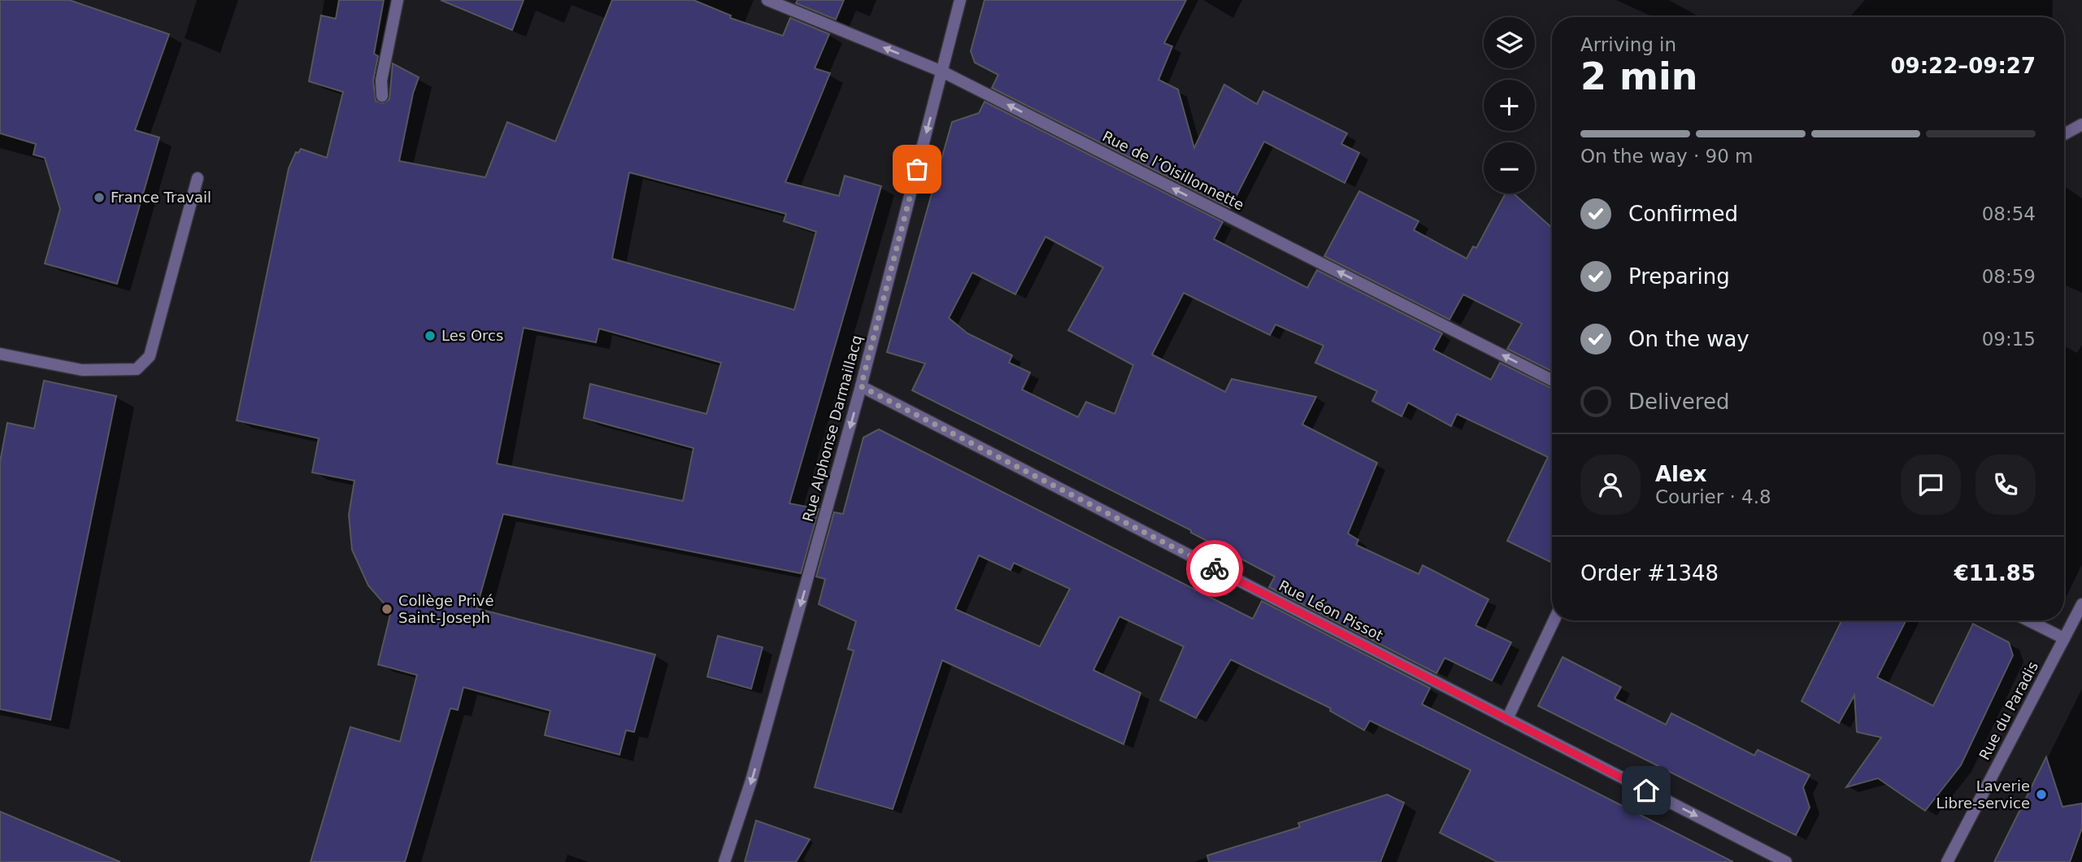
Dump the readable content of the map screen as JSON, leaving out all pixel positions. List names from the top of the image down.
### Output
{
  "streets": {
    "street": [
      "Rue de l’Oisillonnette",
      "Rue Alphonse Darmaillacq",
      "Rue Léon Pissot",
      "Rue du Paradis"
    ]
  },
  "crossings": [
    ["Rue de l’Oisillonnette", "Rue Alphonse Darmaillacq"],
    ["Rue Alphonse Darmaillacq", "Rue Léon Pissot"]
  ],
  "one_way": ["Rue de l’Oisillonnette", "Rue Alphonse Darmaillacq"],
  "places": [
    "France Travail",
    "Les Orcs",
    "Collège Privé Saint-Joseph",
    "Laverie Libre-service"
  ],
  "page": {
    "map_buttons": ["+", "−"],
    "heading": ["2 min", "Arriving in", "09:22–09:27"],
    "panel": [
      "Alex",
      "Courier · 4.8",
      "Order #1348",
      "€11.85"
    ],
    "bar": "On the way · 90 m",
    "list": [
      ["Confirmed", "08:54"],
      ["Preparing", "08:59"],
      ["On the way", "09:15"],
      "Delivered"
    ]
  }
}
